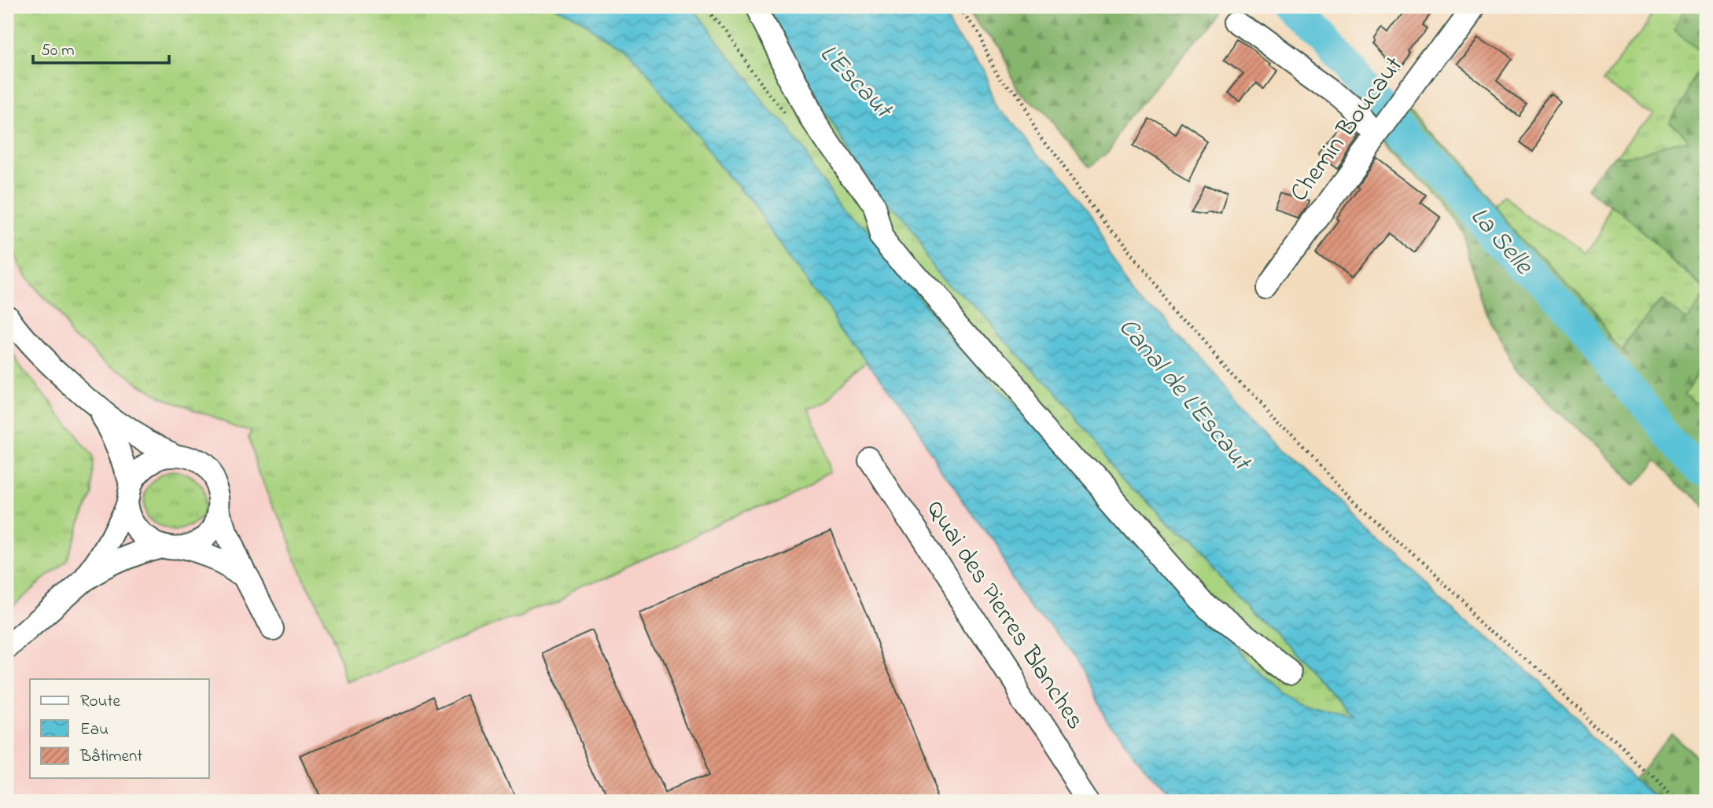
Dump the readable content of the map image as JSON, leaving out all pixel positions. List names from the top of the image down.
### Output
{
  "streets": {
    "street": ["Chemin Boucaut", "Quai des Pierres Blanches"]
  },
  "water": ["L'Escaut", "La Selle", "Canal de L'Escaut"],
  "legend": ["Route", "Eau", "Bâtiment"],
  "scale_bar": "50 m"
}
